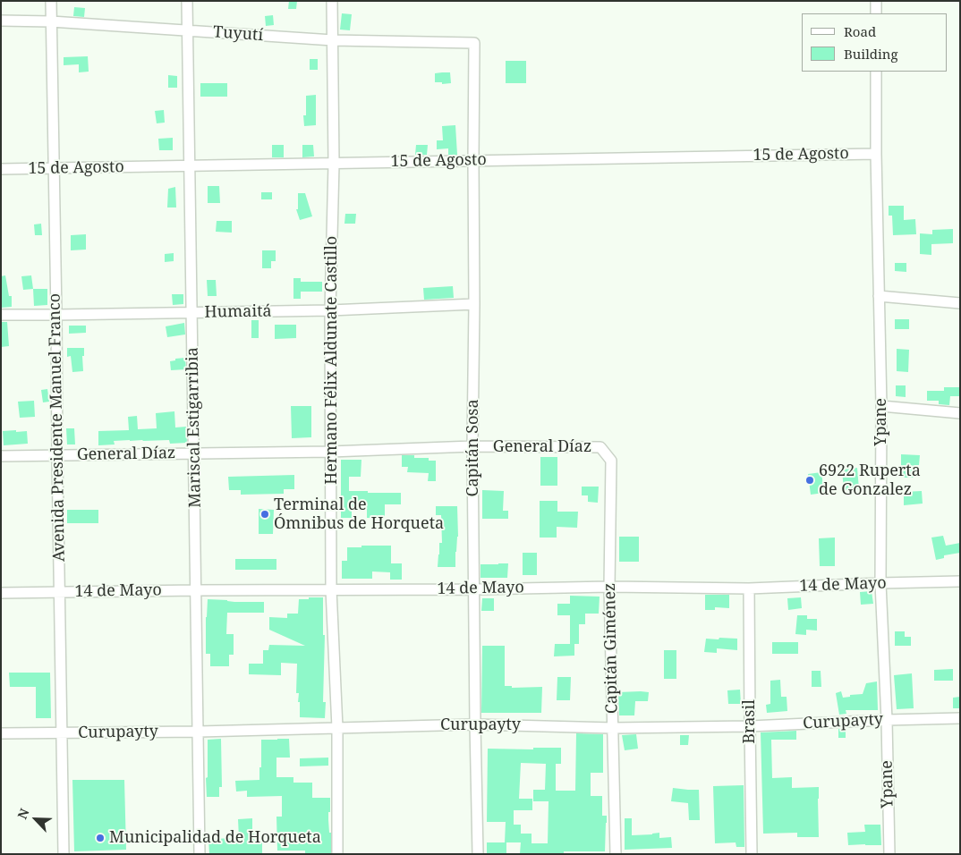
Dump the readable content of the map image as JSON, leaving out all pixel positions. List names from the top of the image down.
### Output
{
  "streets": {
    "street": [
      "Tuyutí",
      "15 de Agosto",
      "Humaitá",
      "Hermano Félix Aldunate Castillo",
      "Ypane",
      "Avenida Presidente Manuel Franco",
      "Mariscal Estigarribia",
      "General Díaz",
      "Capitán Sosa",
      "14 de Mayo",
      "Capitán Giménez",
      "Brasil",
      "Curupayty"
    ]
  },
  "crossings": [
    ["Tuyutí", "Hermano Félix Aldunate Castillo"],
    ["Tuyutí", "Avenida Presidente Manuel Franco"],
    ["Tuyutí", "Mariscal Estigarribia"],
    ["Tuyutí", "Capitán Sosa"],
    ["15 de Agosto", "Hermano Félix Aldunate Castillo"],
    ["15 de Agosto", "Ypane"],
    ["15 de Agosto", "Avenida Presidente Manuel Franco"],
    ["15 de Agosto", "Mariscal Estigarribia"],
    ["15 de Agosto", "Capitán Sosa"],
    ["Humaitá", "Hermano Félix Aldunate Castillo"],
    ["Humaitá", "Avenida Presidente Manuel Franco"],
    ["Humaitá", "Mariscal Estigarribia"],
    ["Humaitá", "Capitán Sosa"],
    ["Hermano Félix Aldunate Castillo", "General Díaz"],
    ["Hermano Félix Aldunate Castillo", "14 de Mayo"],
    ["Hermano Félix Aldunate Castillo", "Curupayty"],
    ["Ypane", "14 de Mayo"],
    ["Ypane", "Curupayty"],
    ["Avenida Presidente Manuel Franco", "General Díaz"],
    ["Avenida Presidente Manuel Franco", "14 de Mayo"],
    ["Avenida Presidente Manuel Franco", "Curupayty"],
    ["Mariscal Estigarribia", "General Díaz"],
    ["Mariscal Estigarribia", "14 de Mayo"],
    ["Mariscal Estigarribia", "Curupayty"],
    ["General Díaz", "Capitán Sosa"],
    ["General Díaz", "Capitán Giménez"],
    ["Capitán Sosa", "14 de Mayo"],
    ["Capitán Sosa", "Curupayty"],
    ["14 de Mayo", "Capitán Giménez"],
    ["14 de Mayo", "Brasil"],
    ["Capitán Giménez", "Curupayty"],
    ["Brasil", "Curupayty"]
  ],
  "places": ["6922 Ruperta de Gonzalez", "Terminal de Ómnibus de Horqueta", "Municipalidad de Horqueta"],
  "legend": ["Road", "Building"],
  "north": "top left"
}
